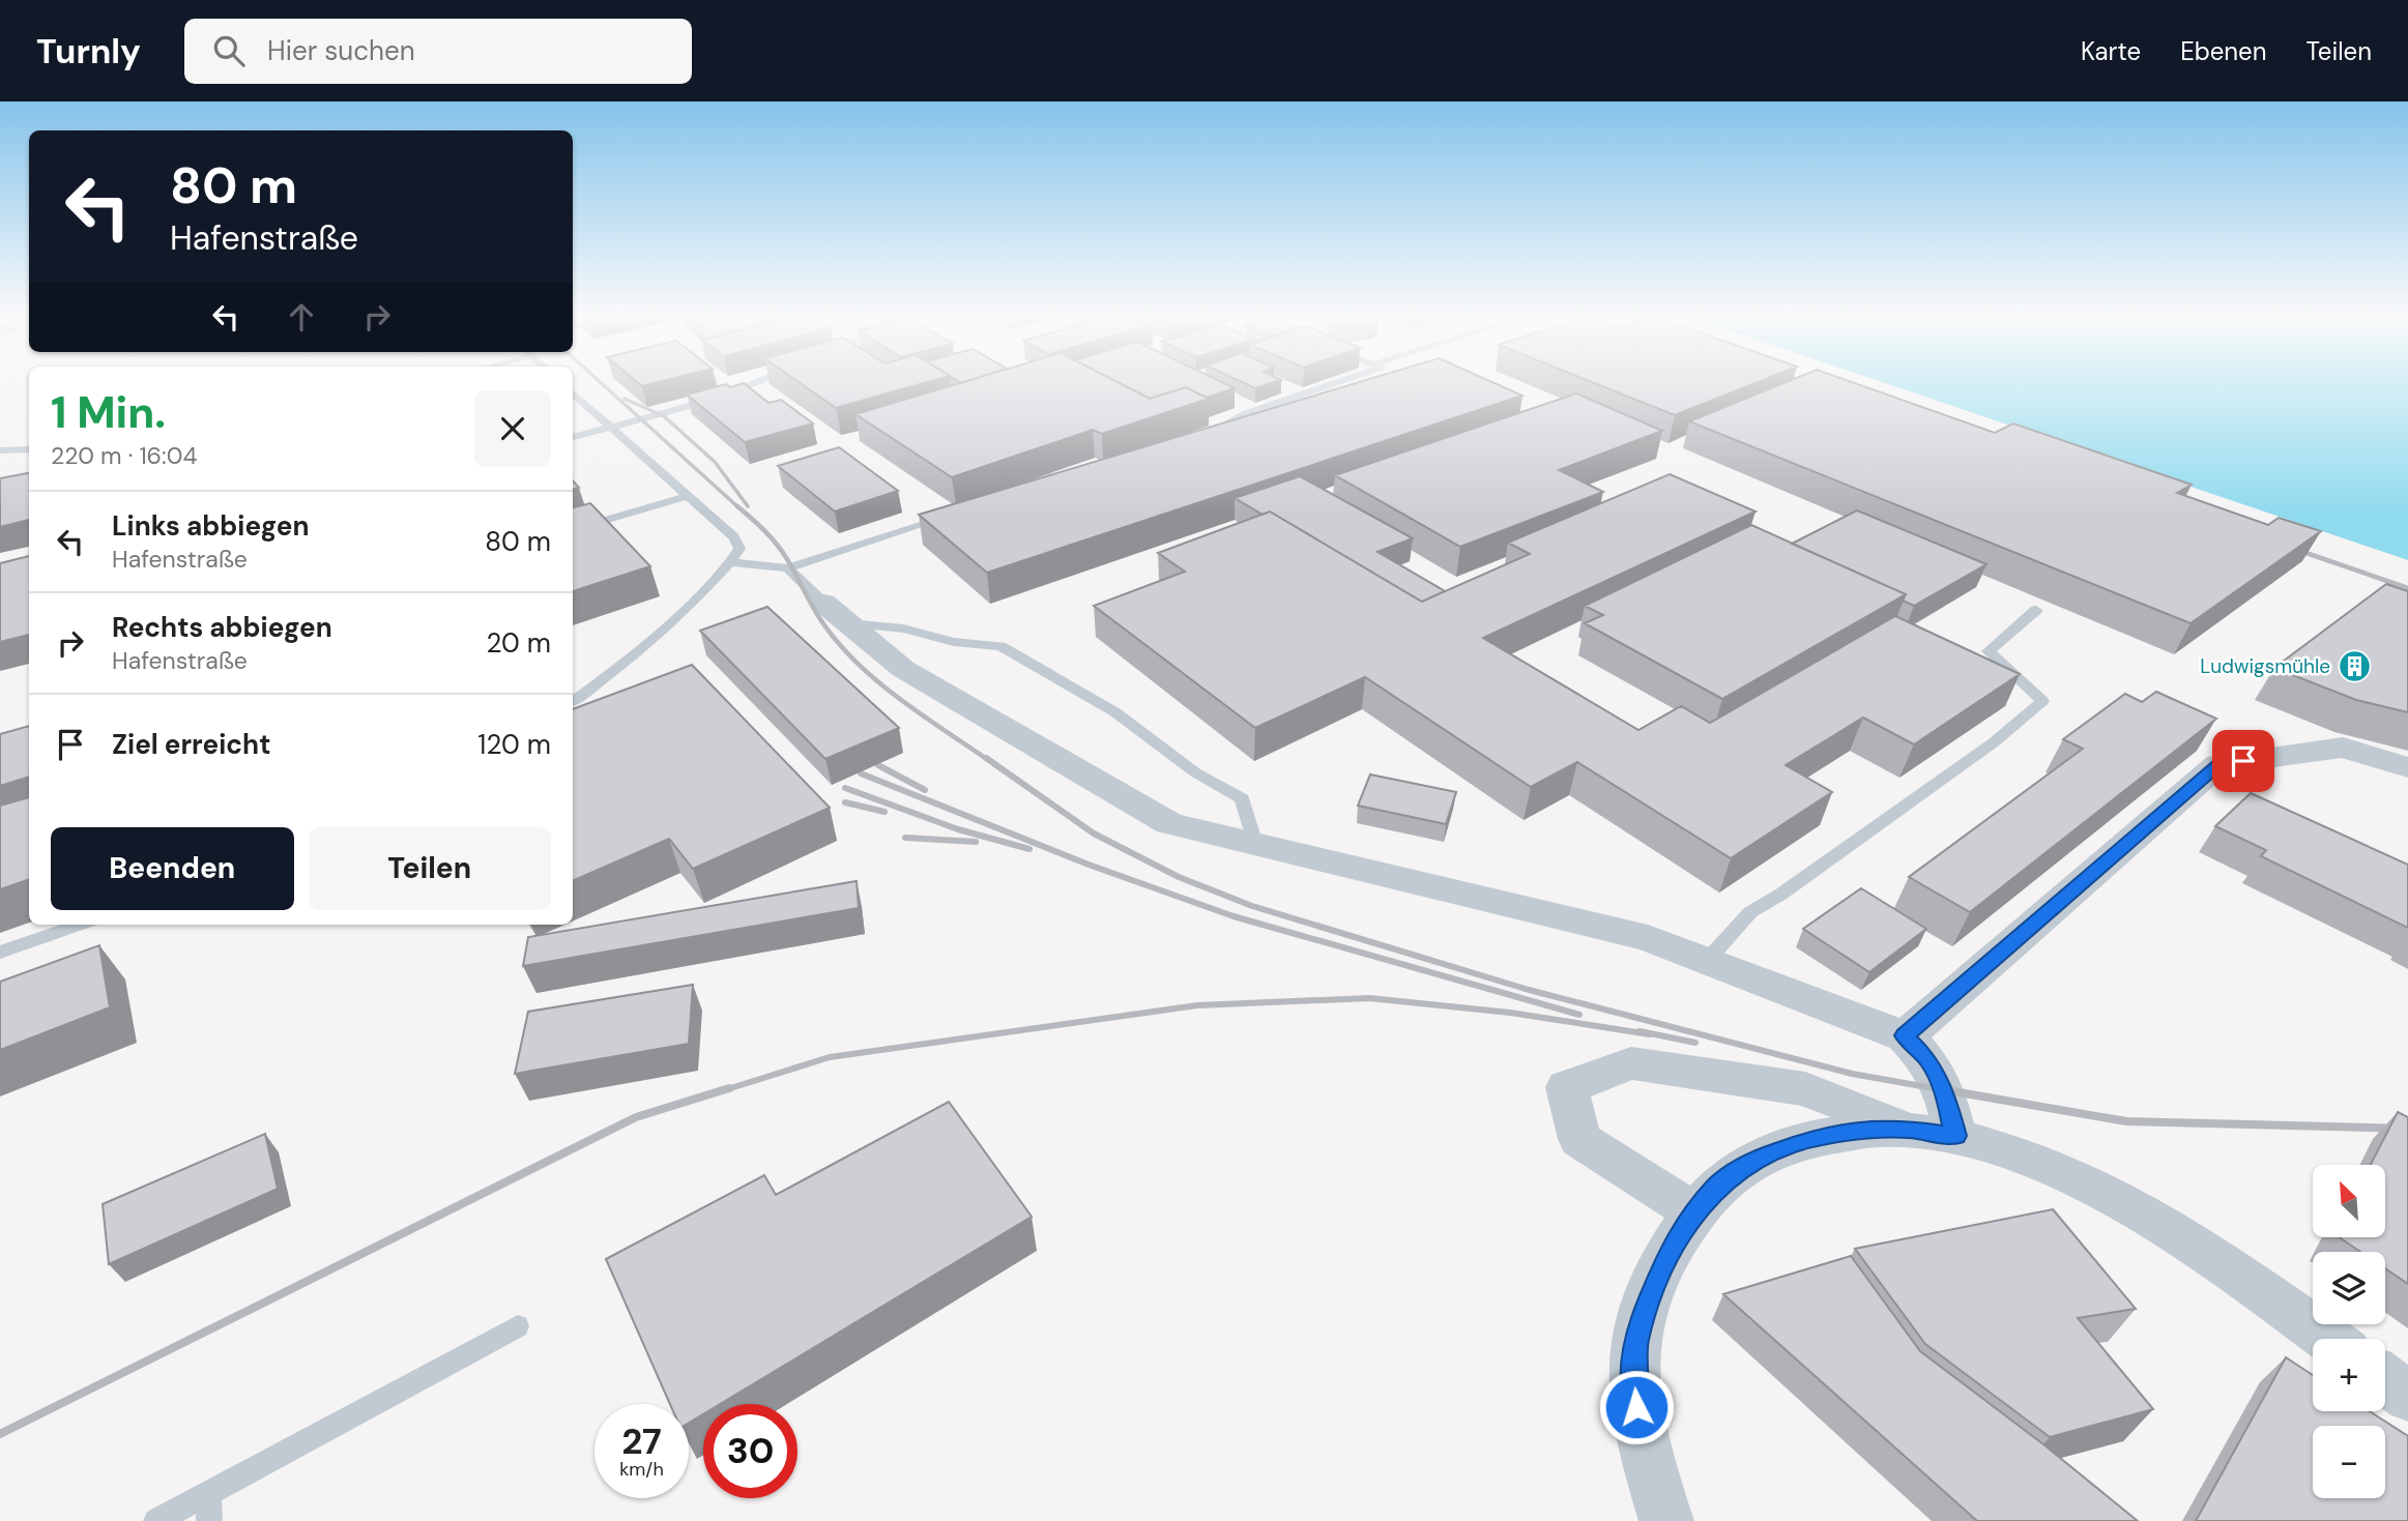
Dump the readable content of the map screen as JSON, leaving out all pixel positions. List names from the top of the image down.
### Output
{
  "places": {
    "building": ["Ludwigsmühle"]
  },
  "north": "top left",
  "page": {
    "header": "Turnly",
    "search": "Hier suchen",
    "nav": ["Karte", "Ebenen", "Teilen"],
    "turn": ["80 m", "Hafenstraße"],
    "heading": ["1 Min.", "220 m · 16:04"],
    "list": [
      {
        "name": "Links abbiegen",
        "note": "Hafenstraße",
        "value": "80 m"
      },
      {
        "name": "Rechts abbiegen",
        "note": "Hafenstraße",
        "value": "20 m"
      },
      {
        "name": "Ziel erreicht",
        "value": "120 m"
      }
    ],
    "buttons": ["Beenden", "Teilen"],
    "map_buttons": ["+", "−"],
    "speed": "27 km/h",
    "limit": "30"
  }
}
